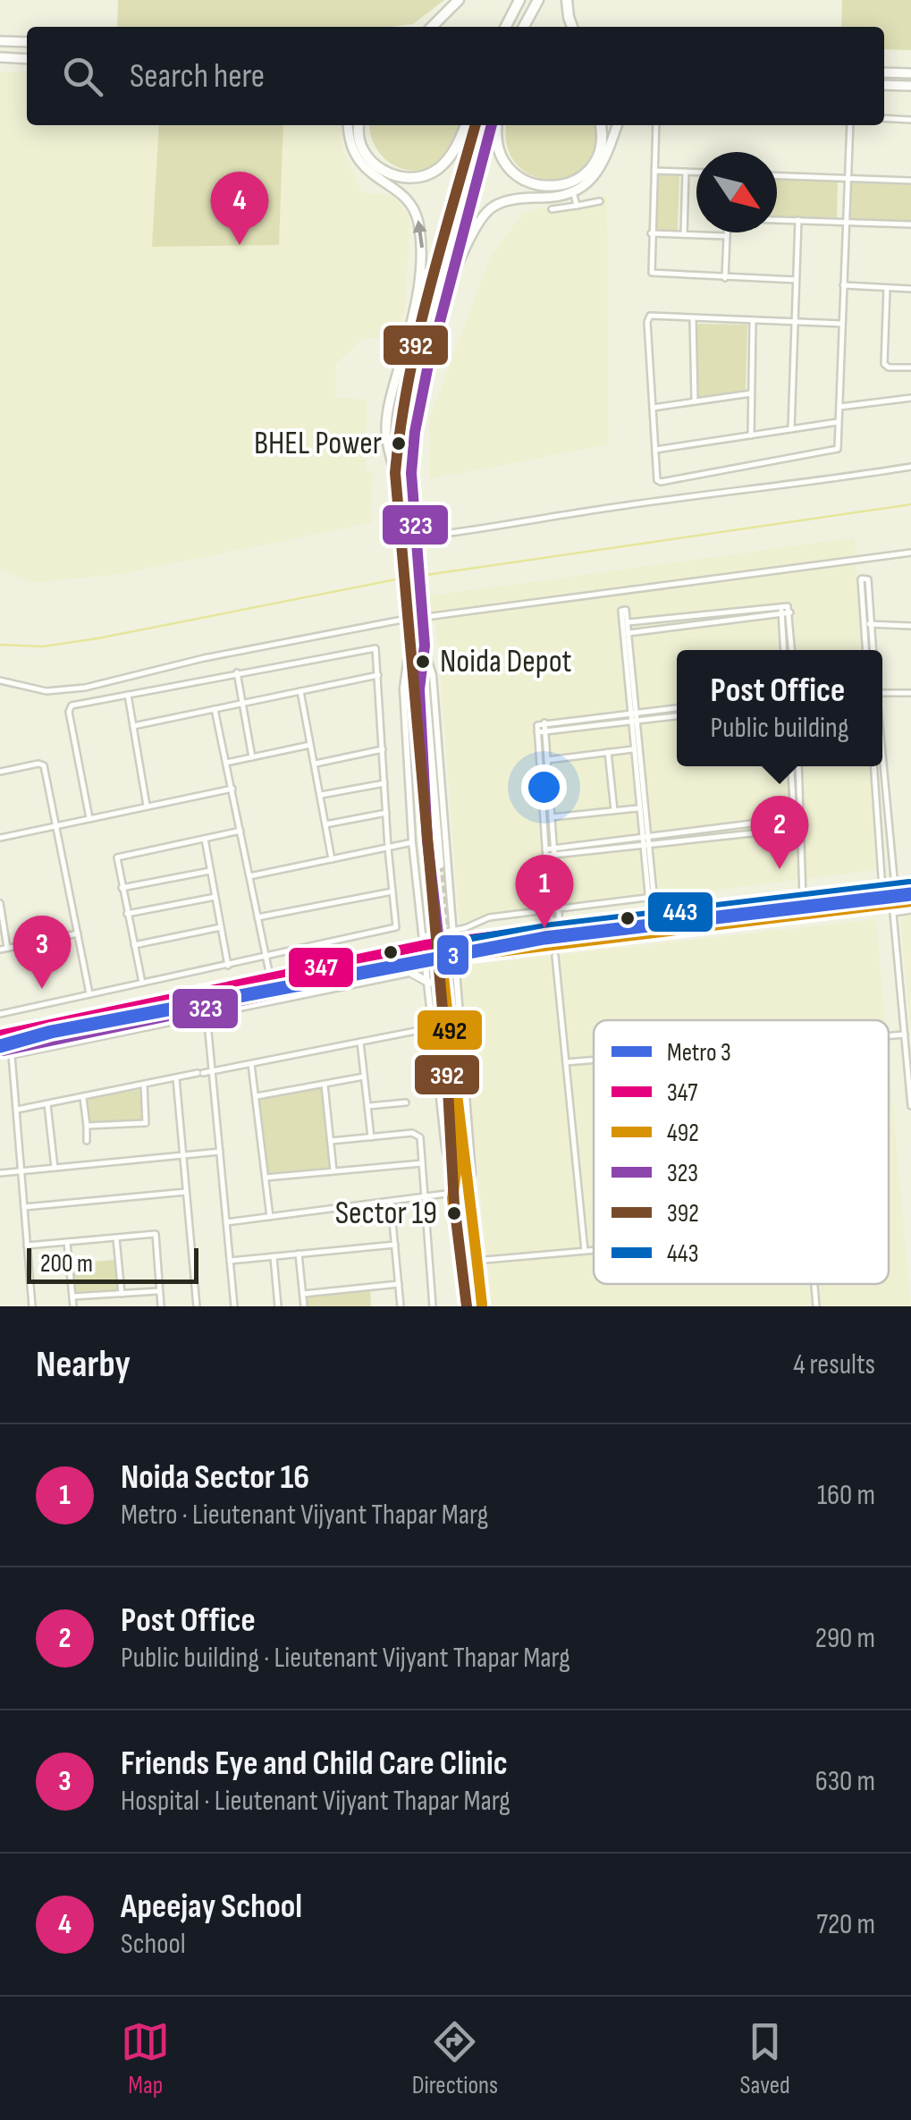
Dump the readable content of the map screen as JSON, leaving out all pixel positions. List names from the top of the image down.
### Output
{
  "places": ["BHEL Power", "Noida Depot", "Sector 19"],
  "lines": [
    "transit line 323",
    "transit line 392",
    "transit line 443",
    "transit line 347",
    "metro line 3",
    "transit line 492"
  ],
  "legend": [
    "Metro 3",
    "347",
    "492",
    "323",
    "392",
    "443"
  ],
  "scale_bar": "200 m",
  "north": "bottom right",
  "page": {
    "search": "Search here",
    "pins": [
      "4",
      "2",
      "1",
      "3"
    ],
    "popup": ["Post Office", "Public building"],
    "scale": "200 m",
    "heading": ["Nearby", "4 results"],
    "list": [
      {
        "mark": "1",
        "name": "Noida Sector 16",
        "note": "Metro · Lieutenant Vijyant Thapar Marg",
        "value": "160 m"
      },
      {
        "mark": "2",
        "name": "Post Office",
        "note": "Public building · Lieutenant Vijyant Thapar Marg",
        "value": "290 m"
      },
      {
        "mark": "3",
        "name": "Friends Eye and Child Care Clinic",
        "note": "Hospital · Lieutenant Vijyant Thapar Marg",
        "value": "630 m"
      },
      {
        "mark": "4",
        "name": "Apeejay School",
        "note": "School",
        "value": "720 m"
      }
    ],
    "nav": ["Map", "Directions", "Saved"]
  }
}
